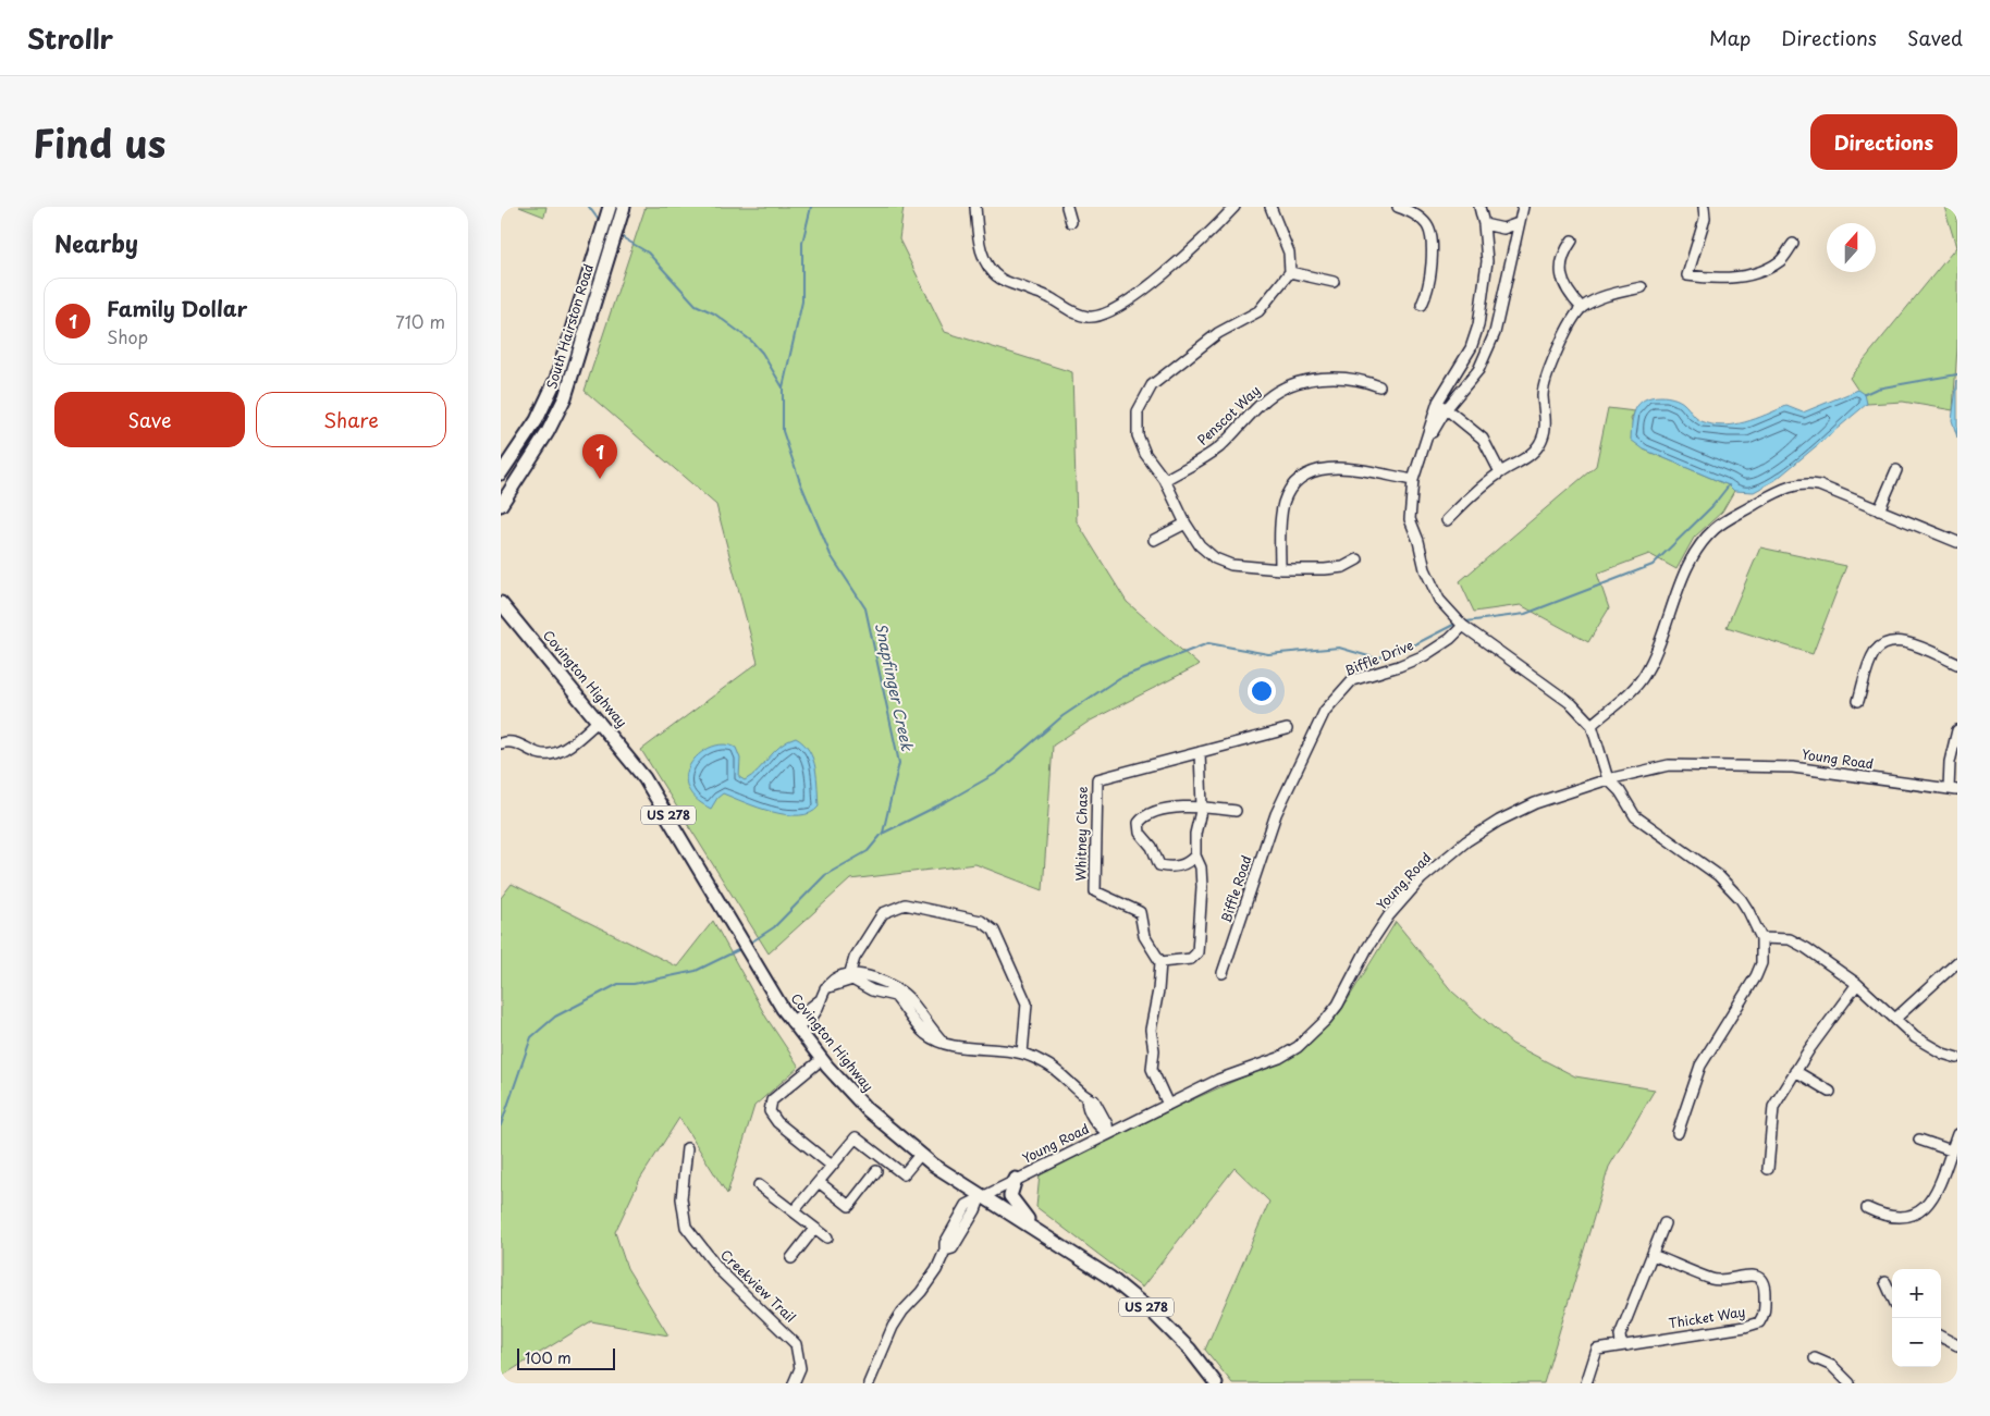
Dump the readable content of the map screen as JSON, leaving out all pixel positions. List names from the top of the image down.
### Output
{
  "streets": {
    "main road": ["South Hairston Road", "Covington Highway", "US 278"],
    "street": [
      "Penscot Way",
      "Biffle Drive",
      "Young Road",
      "Whitney Chase",
      "Biffle Road",
      "Creekview Trail",
      "Thicket Way"
    ]
  },
  "crossings": [
    ["Biffle Drive", "Biffle Road"],
    ["Covington Highway", "Young Road"]
  ],
  "water": ["Snapfinger Creek"],
  "scale_bar": "100 m",
  "north": "top",
  "page": {
    "header": "Strollr",
    "nav": ["Map", "Directions", "Saved"],
    "title": "Find us",
    "buttons": [
      "Directions",
      ["Save", "Share"]
    ],
    "heading": "Nearby",
    "list": [
      {
        "mark": "1",
        "name": "Family Dollar",
        "note": "Shop",
        "value": "710 m"
      }
    ],
    "pins": "1",
    "map_buttons": ["+", "−"],
    "scale": "100 m"
  }
}
